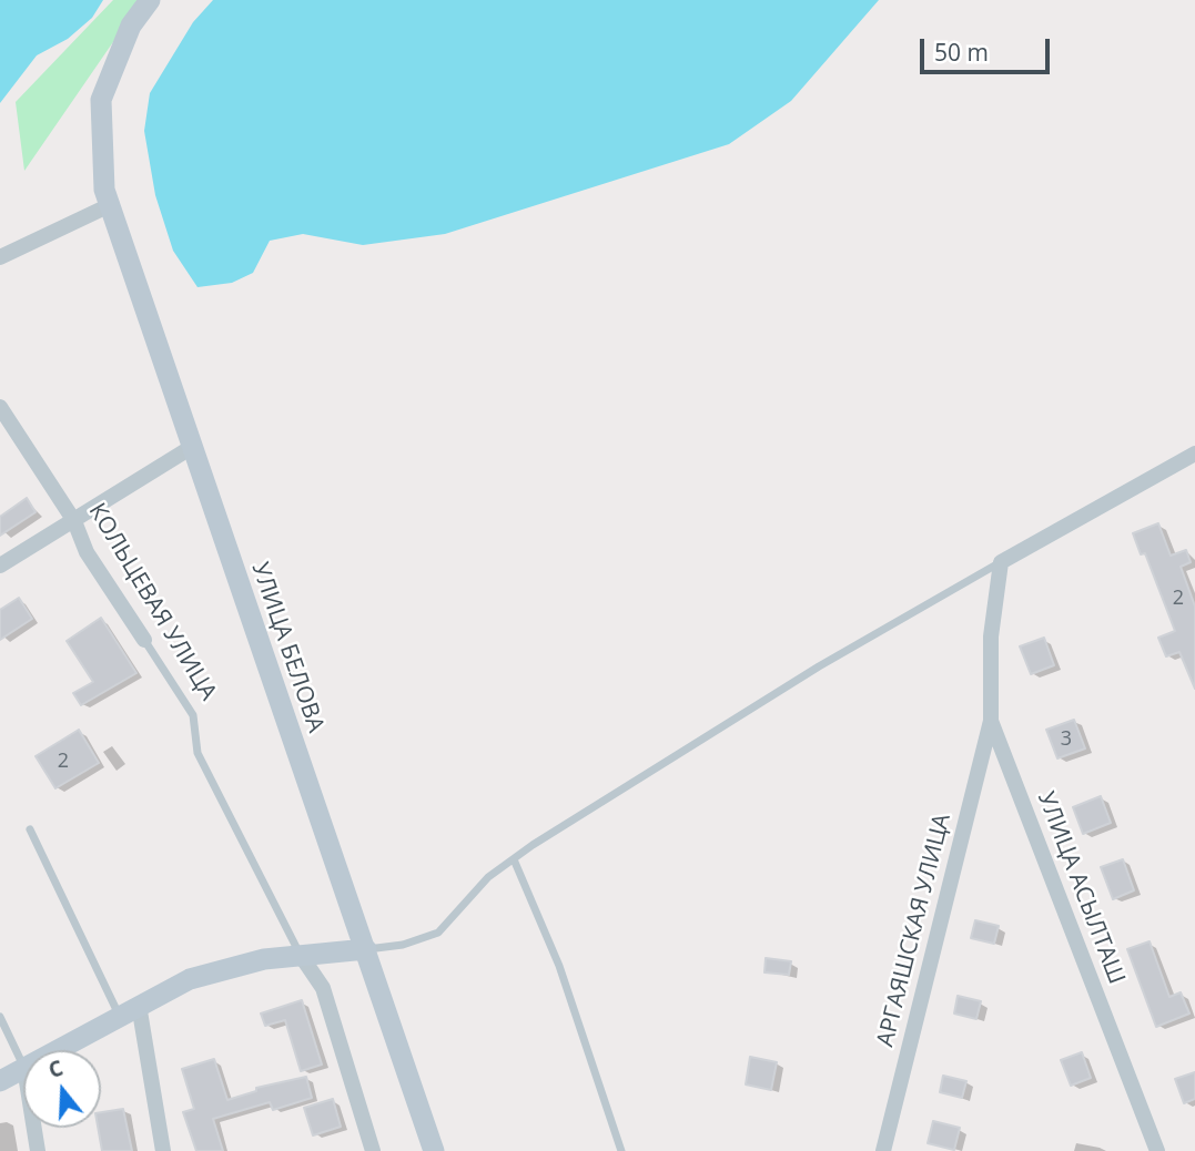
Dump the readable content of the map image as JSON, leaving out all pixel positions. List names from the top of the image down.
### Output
{
  "streets": {
    "main road": ["УЛИЦА БЕЛОВА"],
    "street": ["КОЛЬЦЕВАЯ УЛИЦА", "УЛИЦА АСЫЛТАШ", "АРГАЯШСКАЯ УЛИЦА"]
  },
  "crossings": [
    ["УЛИЦА АСЫЛТАШ", "АРГАЯШСКАЯ УЛИЦА"]
  ],
  "house_numbers": ["2", "3", "2"],
  "scale_bar": "50 m",
  "north": "top"
}
